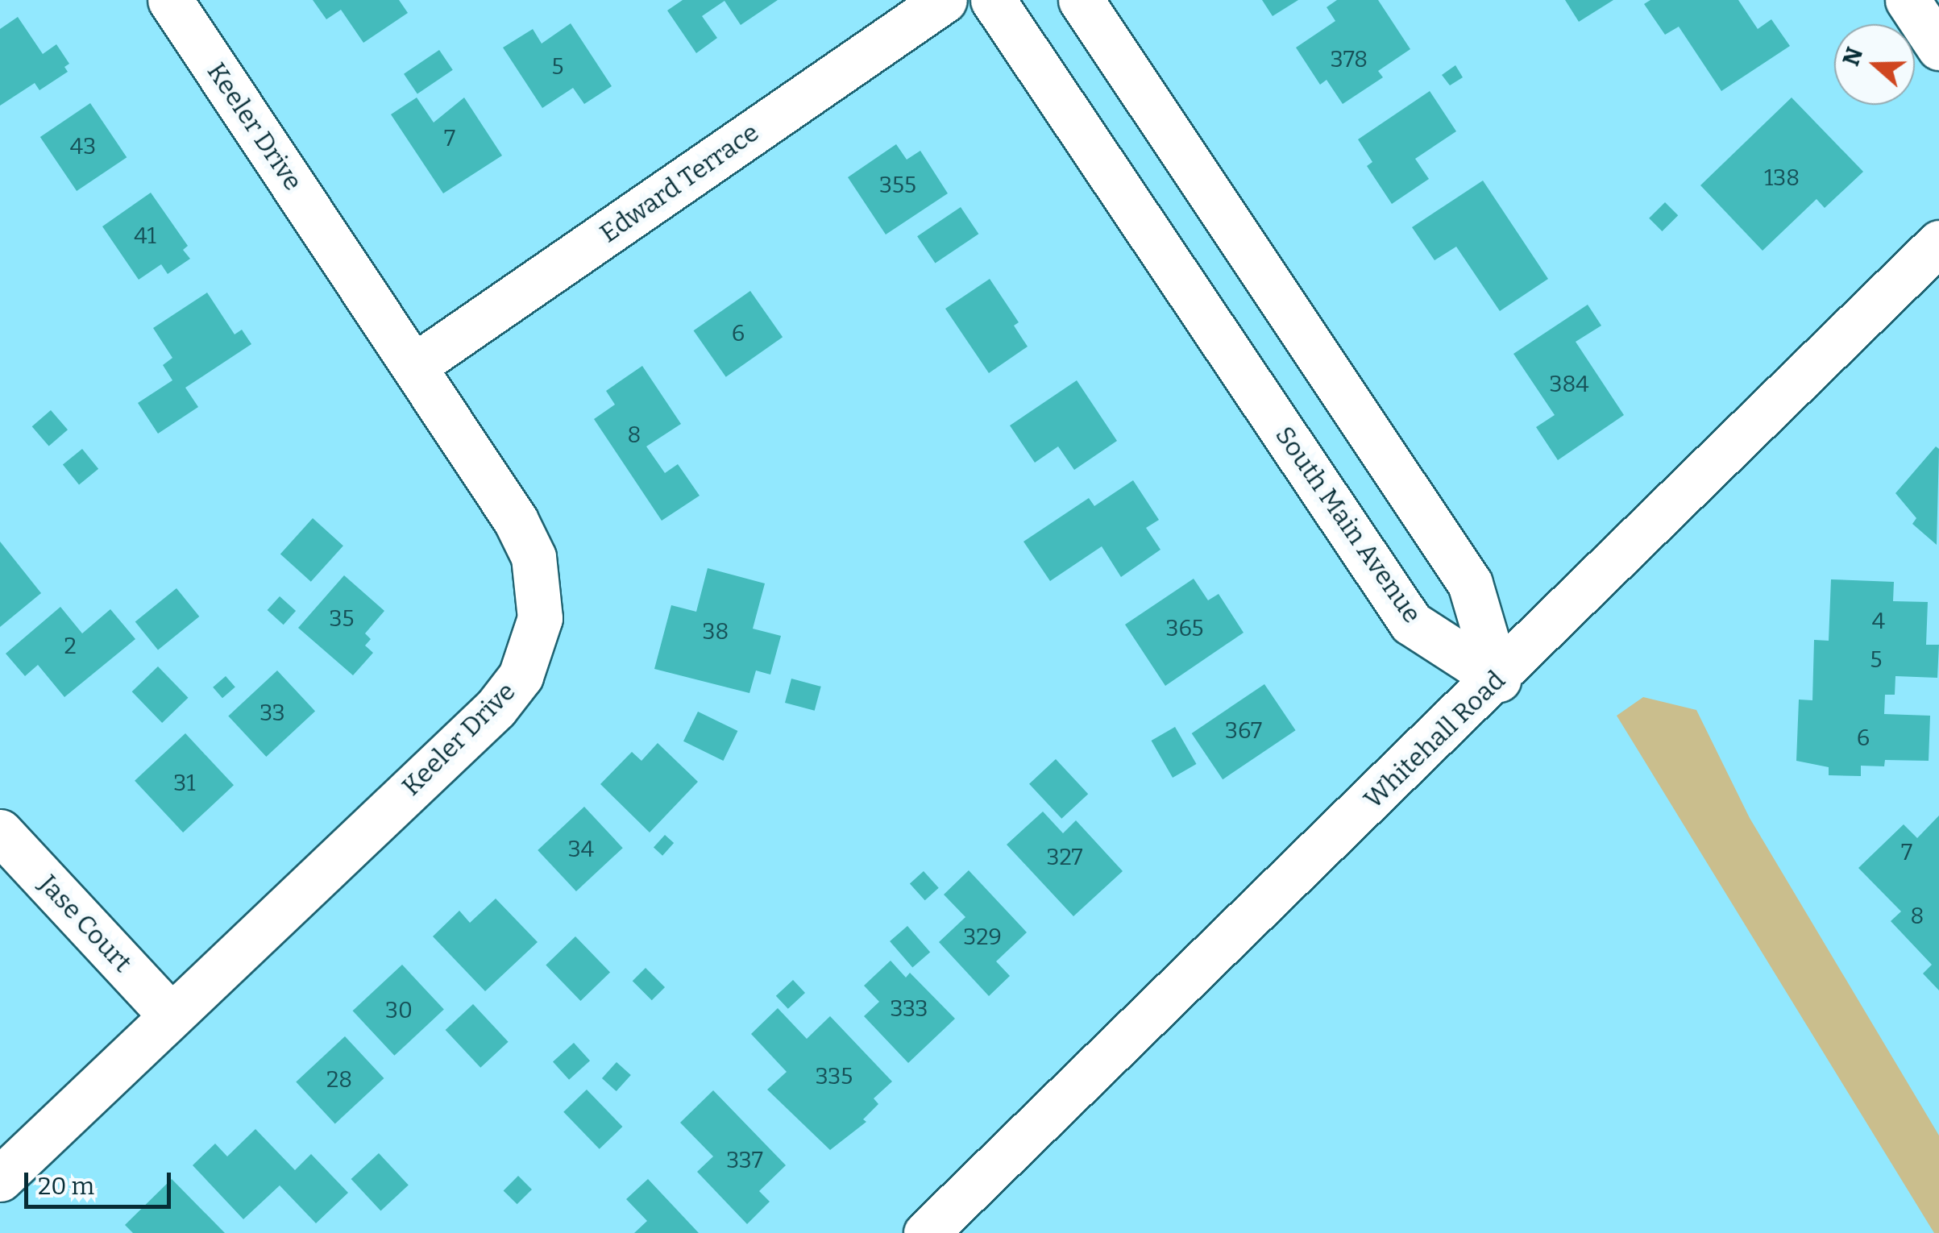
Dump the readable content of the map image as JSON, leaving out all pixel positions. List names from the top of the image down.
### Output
{
  "streets": {
    "street": [
      "Keeler Drive",
      "Edward Terrace",
      "South Main Avenue",
      "Whitehall Road",
      "Jase Court"
    ]
  },
  "crossings": [
    ["Keeler Drive", "Edward Terrace"],
    ["Keeler Drive", "Jase Court"],
    ["South Main Avenue", "Whitehall Road"]
  ],
  "house_numbers": [
    "378",
    "5",
    "7",
    "43",
    "138",
    "355",
    "41",
    "6",
    "384",
    "8",
    "35",
    "4",
    "365",
    "38",
    "2",
    "5",
    "33",
    "367",
    "6",
    "31",
    "34",
    "7",
    "327",
    "8",
    "329",
    "333",
    "30",
    "335",
    "28",
    "337"
  ],
  "scale_bar": "20 m",
  "north": "left"
}
